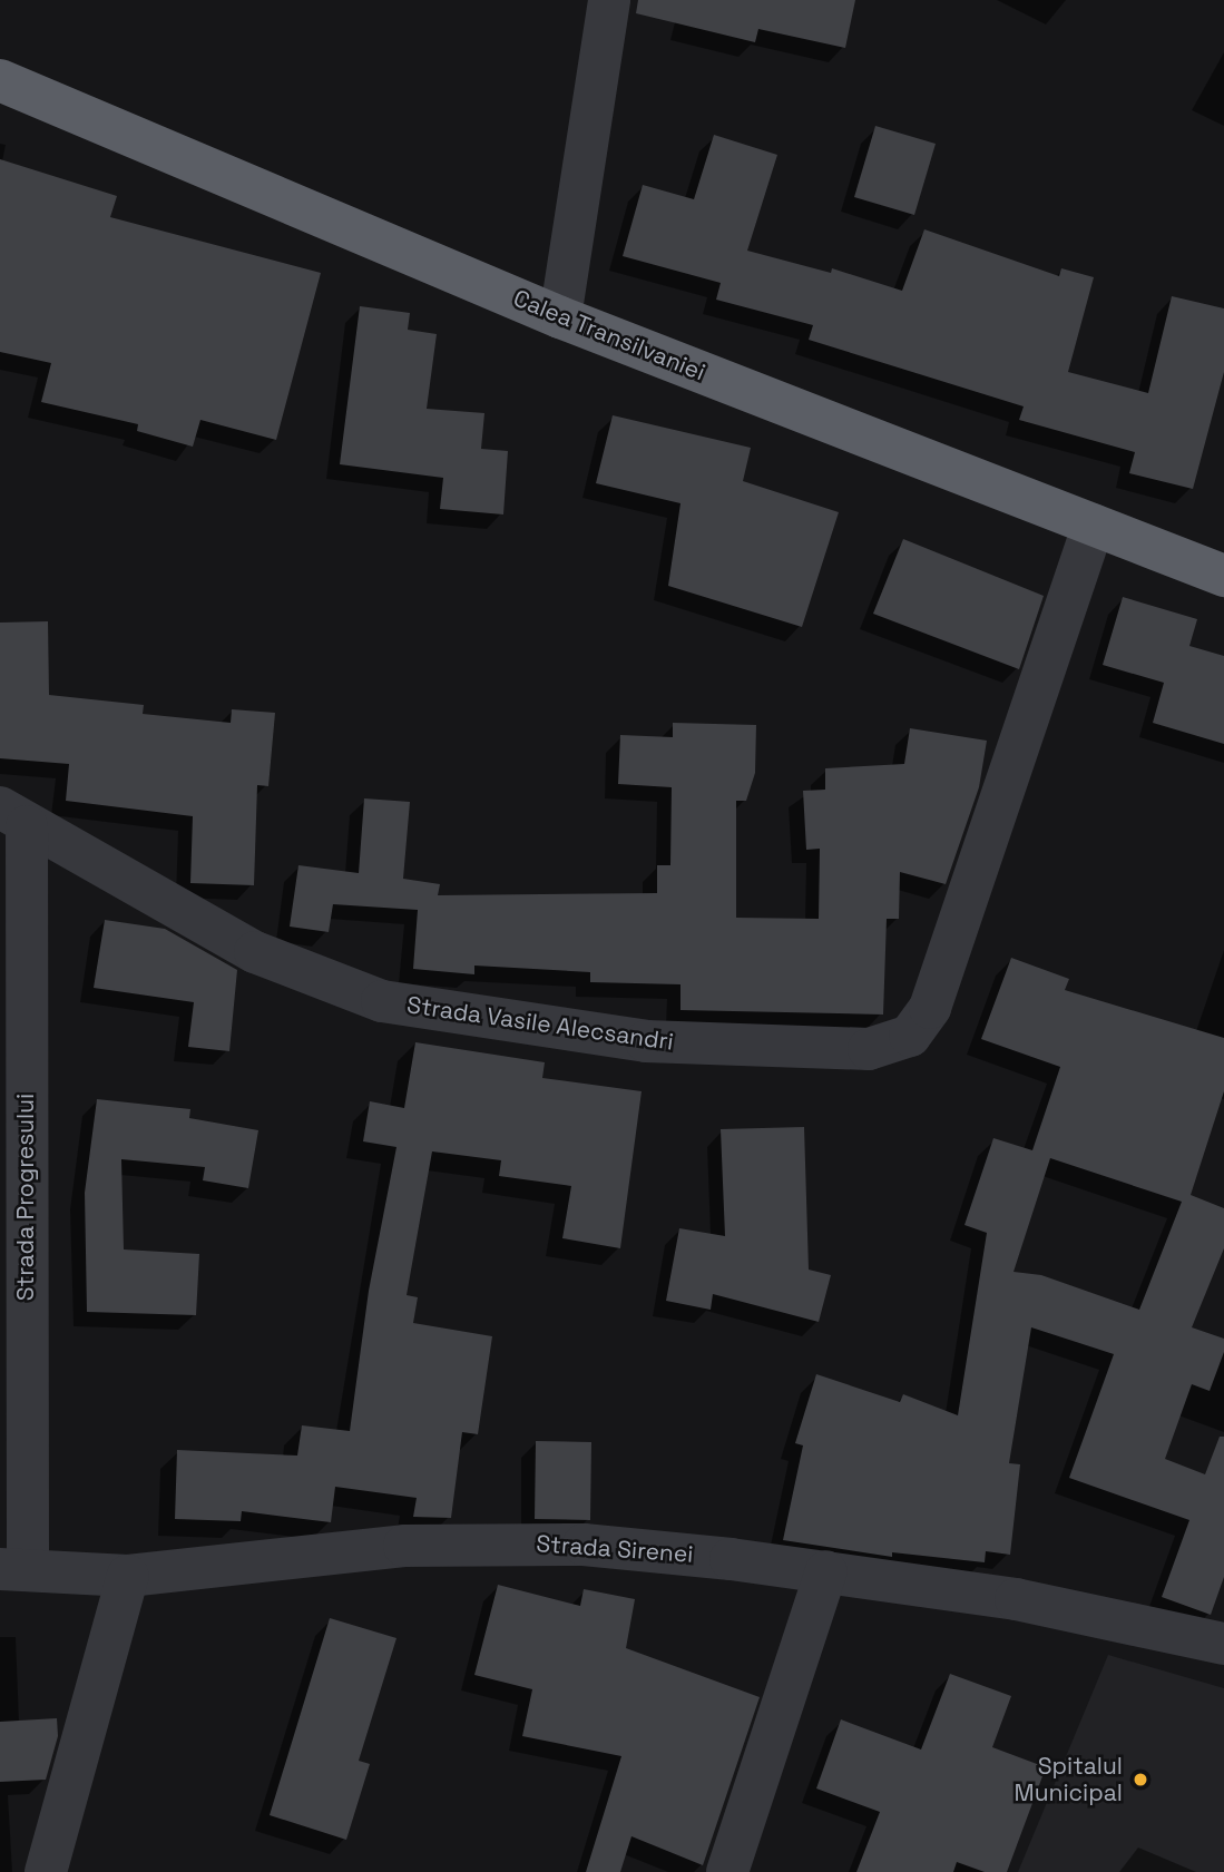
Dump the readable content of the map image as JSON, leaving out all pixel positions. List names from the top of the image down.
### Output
{
  "streets": {
    "highway": ["Calea Transilvaniei"],
    "street": ["Strada Vasile Alecsandri", "Strada Progresului", "Strada Sirenei"]
  },
  "crossings": [
    ["Calea Transilvaniei", "Strada Vasile Alecsandri"],
    ["Strada Vasile Alecsandri", "Strada Progresului"],
    ["Strada Progresului", "Strada Sirenei"]
  ],
  "places": ["Spitalul Municipal"]
}
